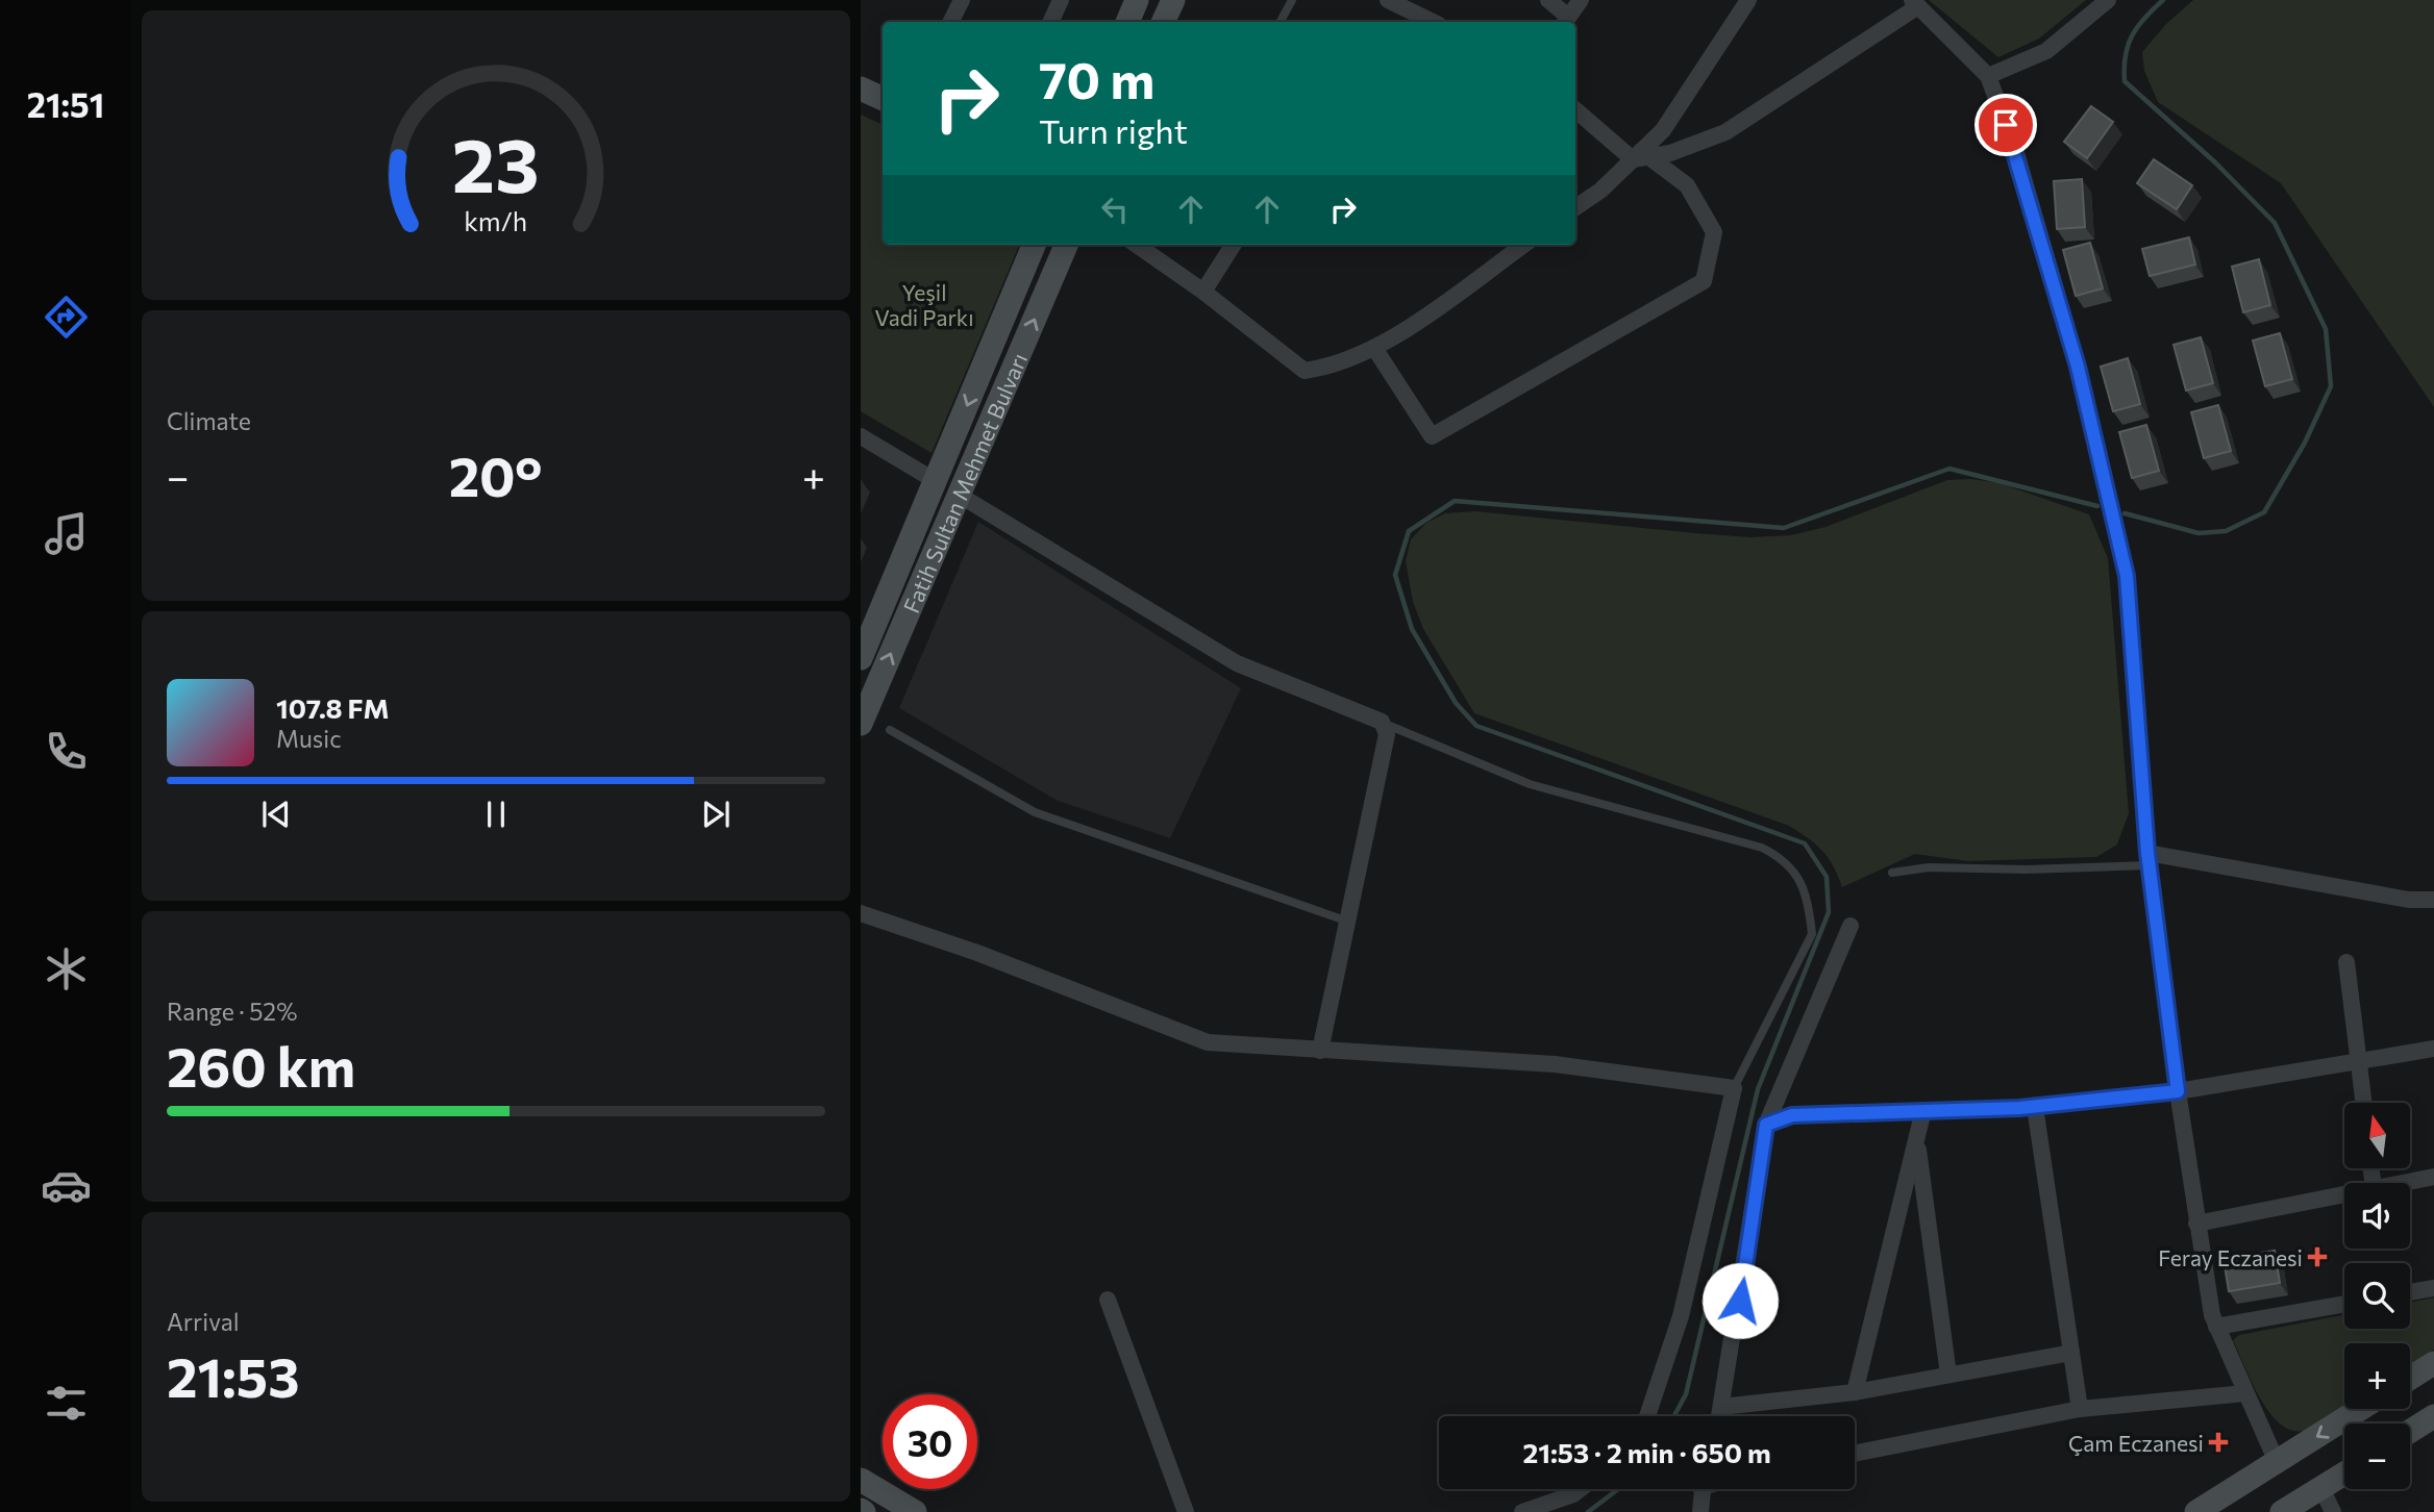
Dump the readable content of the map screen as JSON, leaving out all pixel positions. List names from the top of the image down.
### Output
{
  "streets": {
    "street": ["Fatih Sultan Mehmet Bulvarı"]
  },
  "parks": ["Yeşil Vadi Parkı"],
  "places": {
    "health": ["Feray Eczanesi", "Çam Eczanesi"]
  },
  "north": "top",
  "page": {
    "tabs": "21:51",
    "turn": ["70 m", "Turn right"],
    "tile": [
      "Climate",
      ["Range · 52%", "260 km"],
      ["Arrival", "21:53"]
    ],
    "heat": ["−", "20°", "+"],
    "song": ["107.8 FM", "Music"],
    "map_buttons": ["+", "−"],
    "limit": "30",
    "trip": "21:53 · 2 min · 650 m",
    "gauge": ["23", "km/h"]
  }
}
